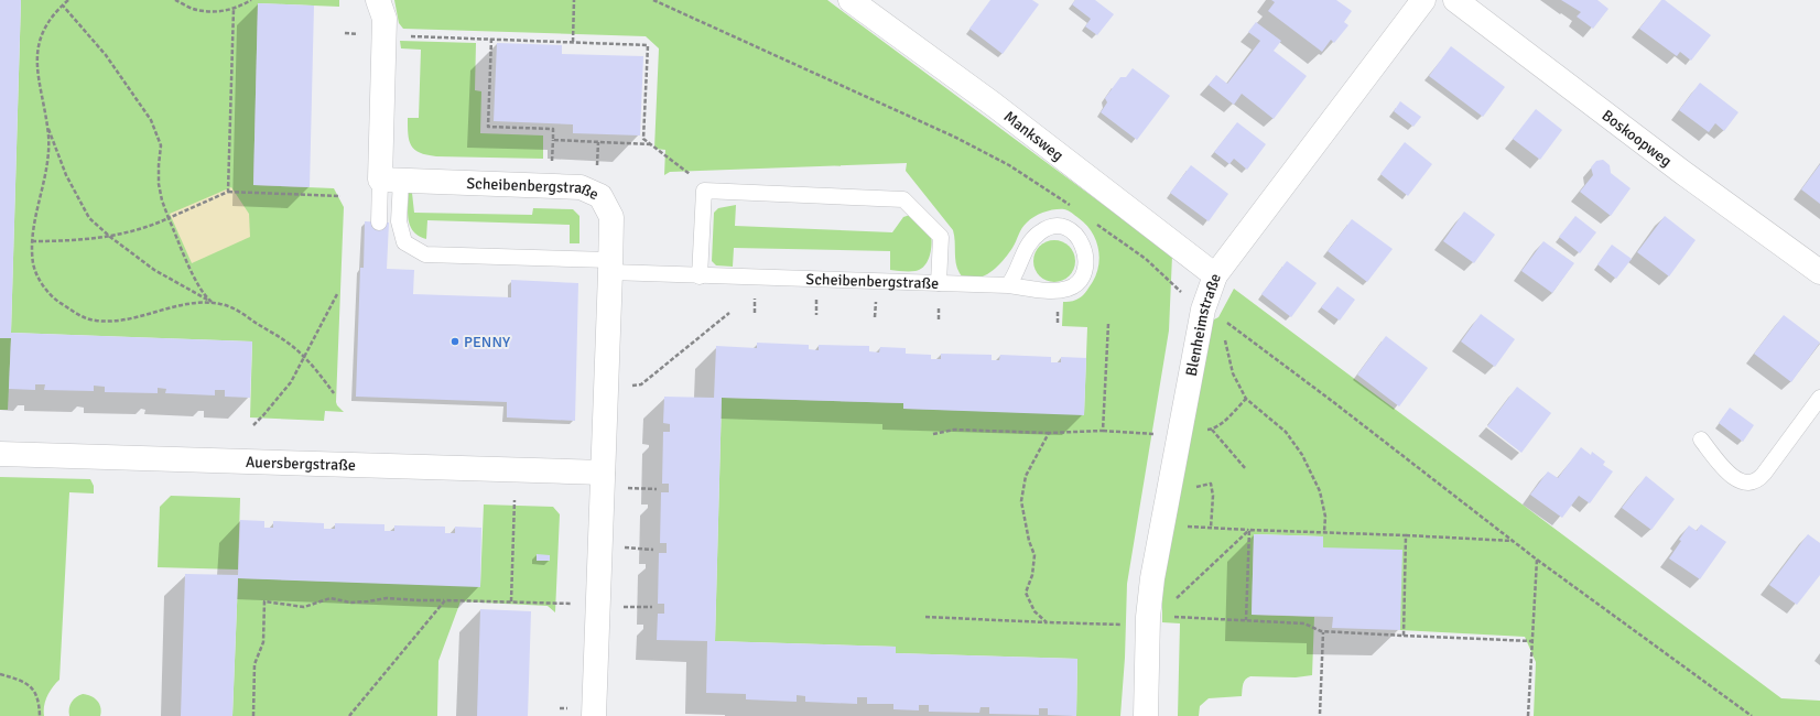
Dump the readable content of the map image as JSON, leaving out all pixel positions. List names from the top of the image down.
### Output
{
  "streets": {
    "street": [
      "Manksweg",
      "Boskoopweg",
      "Scheibenbergstraße",
      "Blenheimstraße",
      "Auersbergstraße"
    ]
  },
  "crossings": [
    ["Manksweg", "Blenheimstraße"]
  ],
  "places": ["PENNY"]
}
